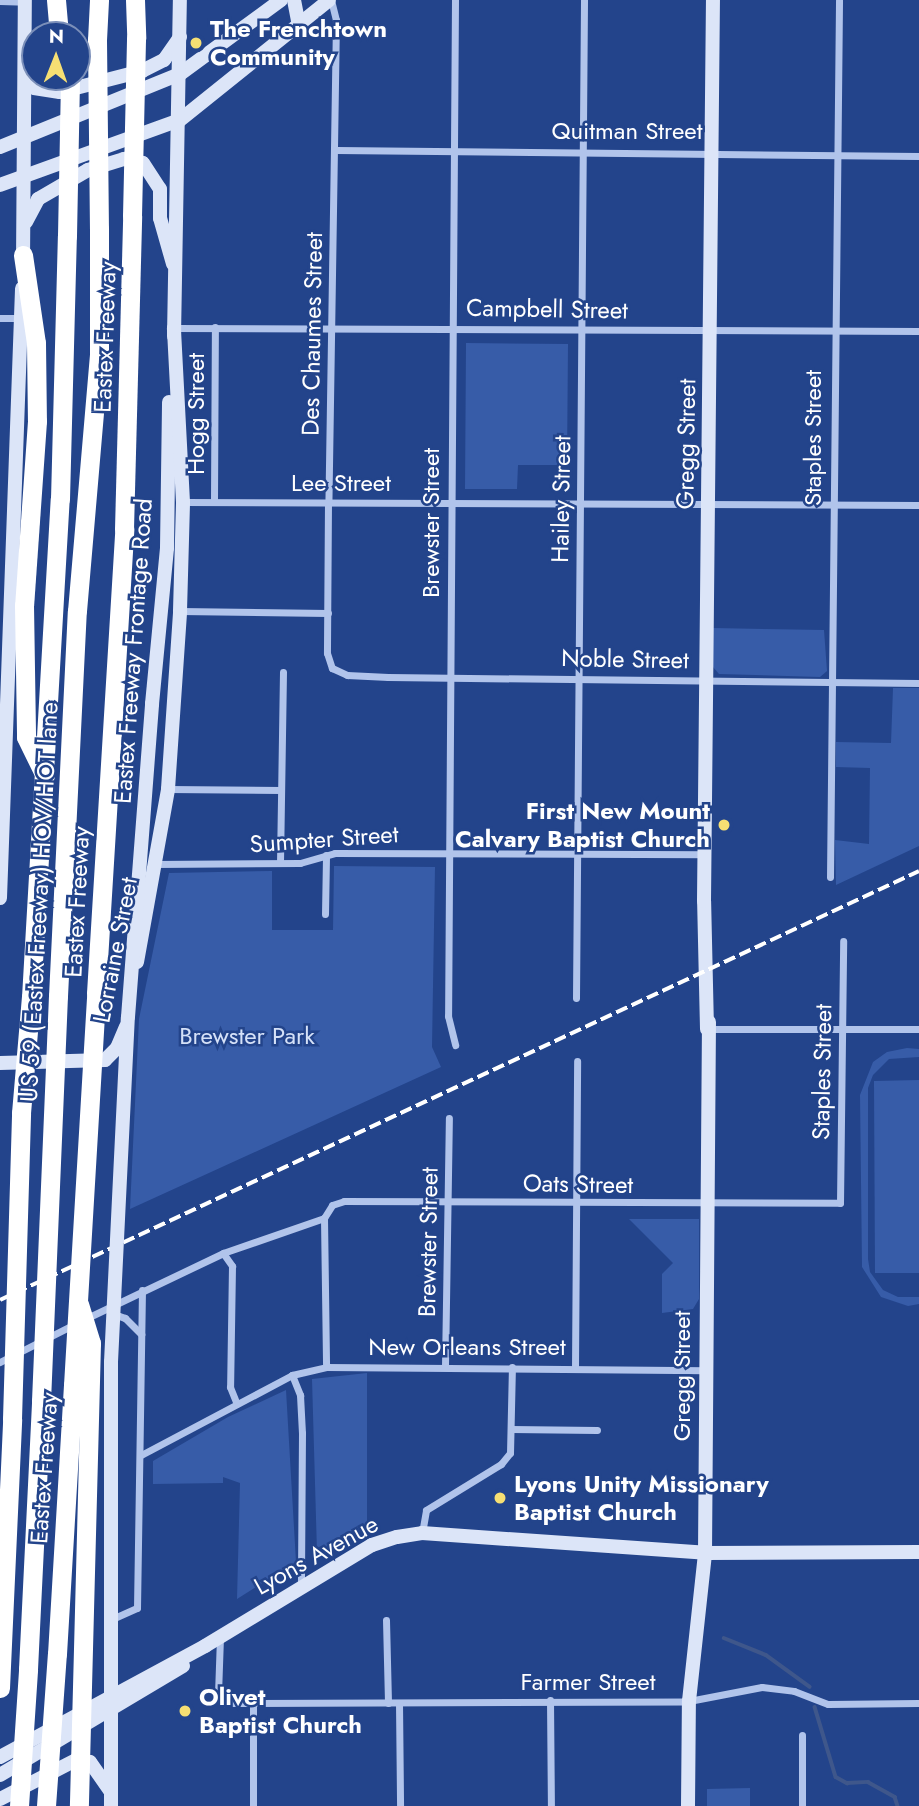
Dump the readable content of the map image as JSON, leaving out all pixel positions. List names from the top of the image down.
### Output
{
  "streets": {
    "highway": ["Eastex Freeway", "US 59 (Eastex Freeway) HOV/HOT lane"],
    "main road": [
      "Gregg Street",
      "Eastex Freeway Frontage Road",
      "Lorraine Street",
      "Lyons Avenue"
    ],
    "street": [
      "Quitman Street",
      "Campbell Street",
      "Des Chaumes Street",
      "Hogg Street",
      "Staples Street",
      "Lee Street",
      "Hailey Street",
      "Brewster Street",
      "Noble Street",
      "Sumpter Street",
      "Oats Street",
      "New Orleans Street",
      "Farmer Street"
    ]
  },
  "crossings": [
    ["Quitman Street", "Des Chaumes Street"],
    ["Quitman Street", "Staples Street"],
    ["Quitman Street", "Gregg Street"],
    ["Quitman Street", "Hailey Street"],
    ["Quitman Street", "Brewster Street"],
    ["Campbell Street", "Des Chaumes Street"],
    ["Campbell Street", "Hogg Street"],
    ["Campbell Street", "Staples Street"],
    ["Campbell Street", "Gregg Street"],
    ["Campbell Street", "Hailey Street"],
    ["Campbell Street", "Brewster Street"],
    ["Campbell Street", "Eastex Freeway Frontage Road"],
    ["Campbell Street", "Lorraine Street"],
    ["Des Chaumes Street", "Lee Street"],
    ["Des Chaumes Street", "Noble Street"],
    ["Hogg Street", "Lee Street"],
    ["Staples Street", "Lee Street"],
    ["Staples Street", "Noble Street"],
    ["Staples Street", "Oats Street"],
    ["Gregg Street", "Lee Street"],
    ["Gregg Street", "Noble Street"],
    ["Gregg Street", "Sumpter Street"],
    ["Gregg Street", "Oats Street"],
    ["Gregg Street", "New Orleans Street"],
    ["Gregg Street", "Lyons Avenue"],
    ["Gregg Street", "Farmer Street"],
    ["Lee Street", "Hailey Street"],
    ["Lee Street", "Brewster Street"],
    ["Lee Street", "Lorraine Street"],
    ["Hailey Street", "Noble Street"],
    ["Hailey Street", "Sumpter Street"],
    ["Brewster Street", "Noble Street"],
    ["Brewster Street", "Sumpter Street"],
    ["Brewster Street", "Oats Street"],
    ["Brewster Street", "New Orleans Street"],
    ["Eastex Freeway Frontage Road", "Lorraine Street"],
    ["Eastex Freeway Frontage Road", "Lyons Avenue"],
    ["Sumpter Street", "Lorraine Street"],
    ["Lyons Avenue", "Farmer Street"]
  ],
  "parks": ["Brewster Park"],
  "places": [
    "The Frenchtown Community",
    "First New Mount Calvary Baptist Church",
    "Lyons Unity Missionary Baptist Church",
    "Olivet Baptist Church"
  ],
  "north": "top"
}
